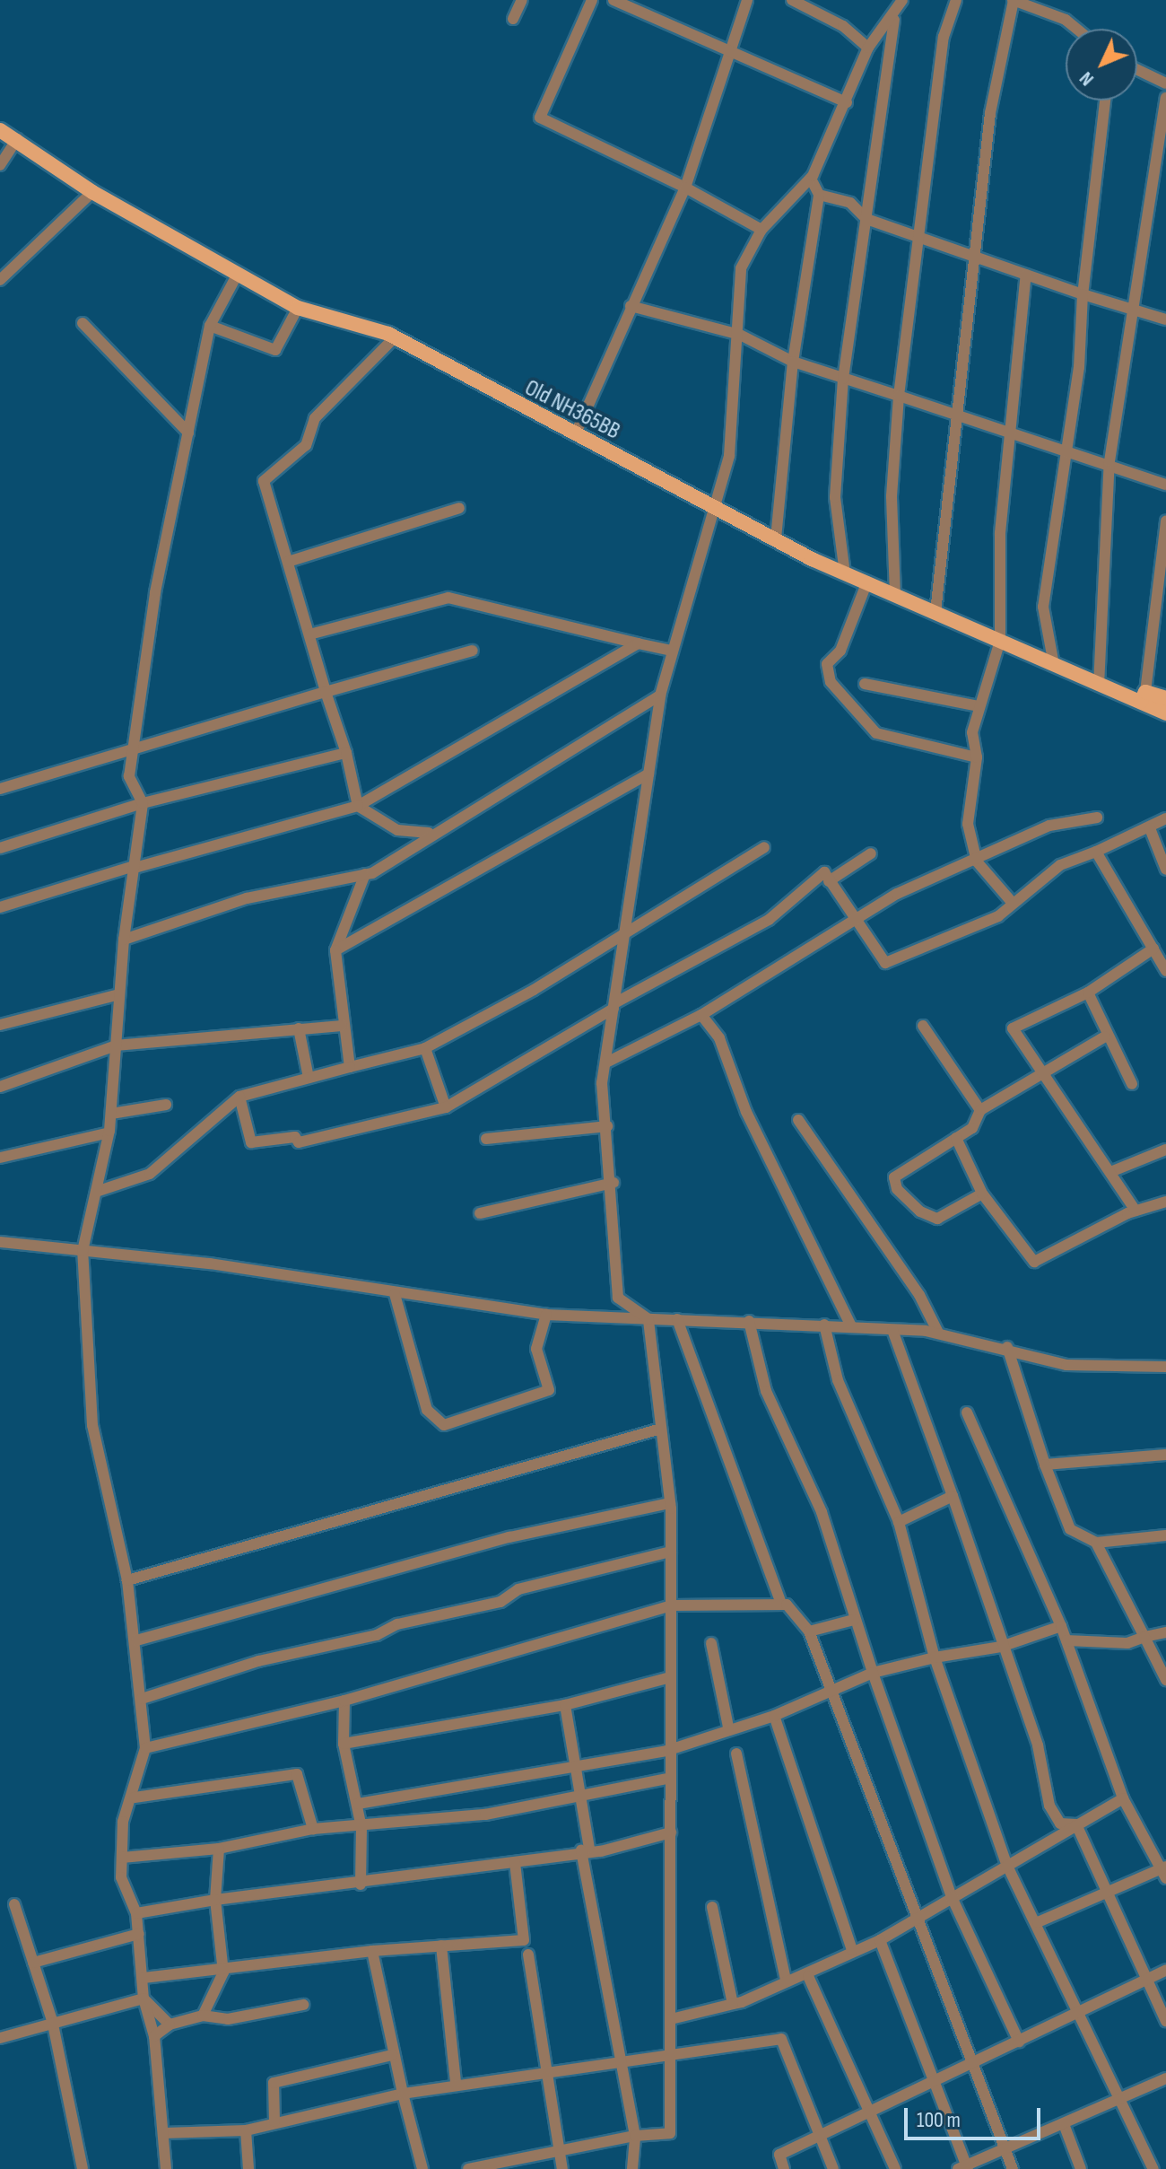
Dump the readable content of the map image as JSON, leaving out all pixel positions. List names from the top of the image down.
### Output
{
  "streets": {
    "main road": ["Old NH365BB"]
  },
  "scale_bar": "100 m",
  "north": "bottom left"
}
